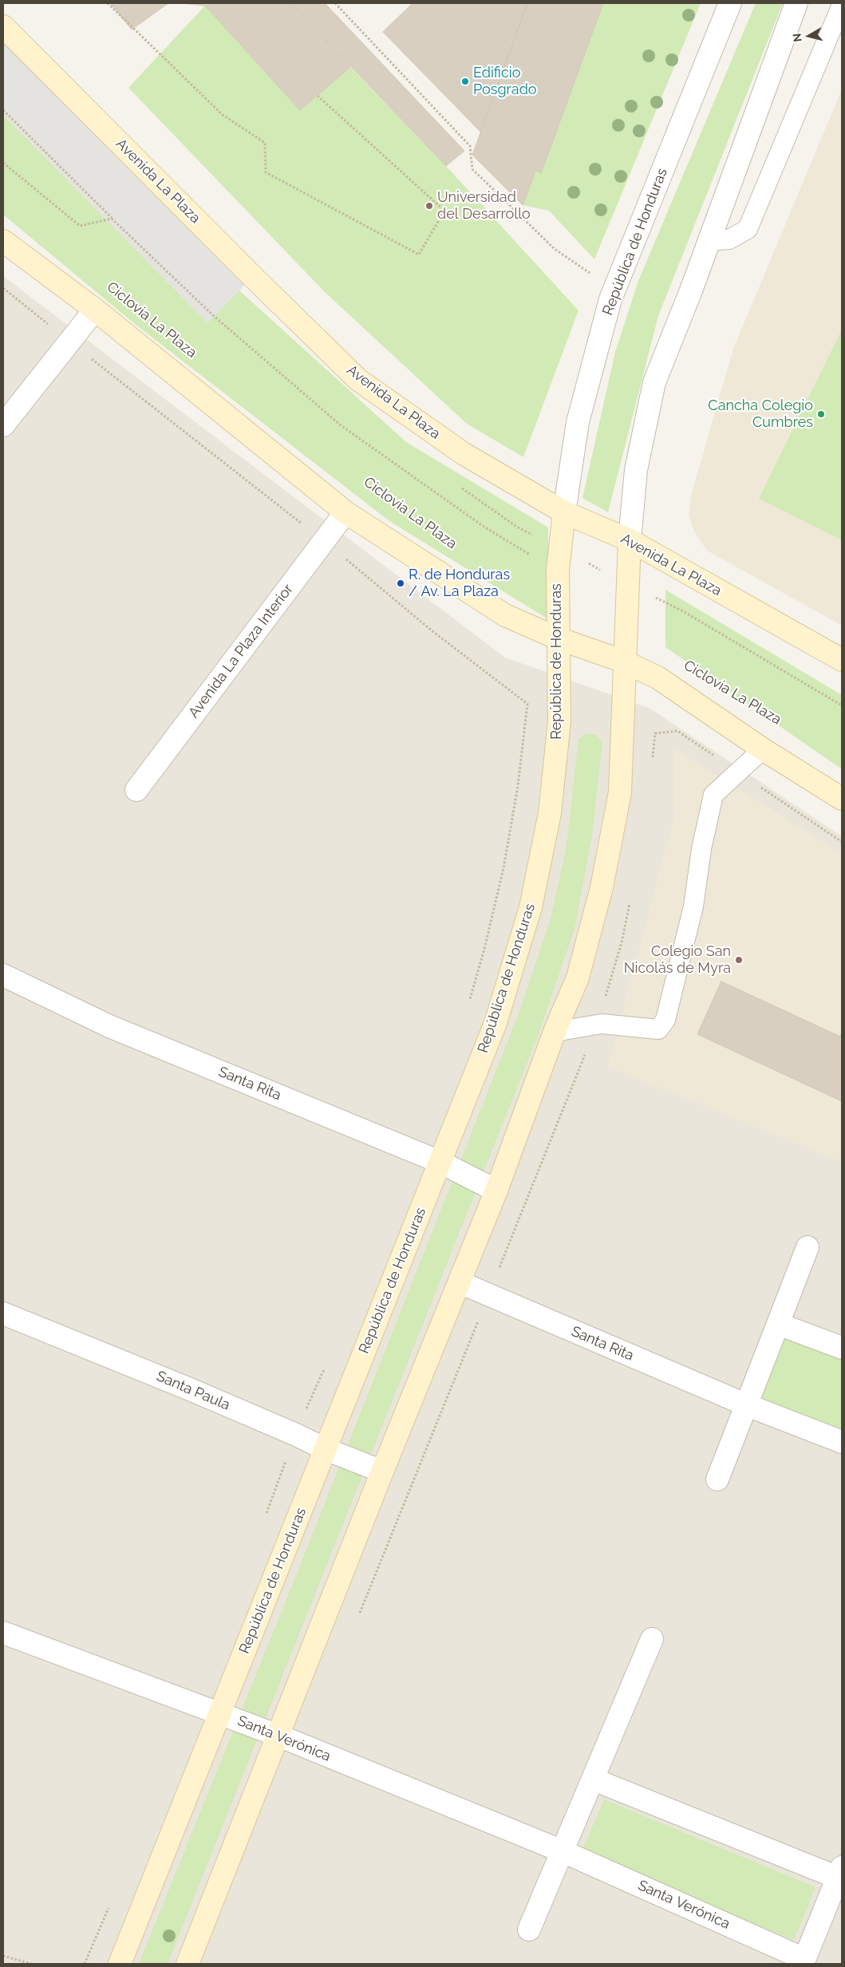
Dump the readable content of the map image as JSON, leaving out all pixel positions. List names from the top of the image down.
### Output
{
  "streets": {
    "street": [
      "Avenida La Plaza",
      "República de Honduras",
      "Avenida La Plaza Interior",
      "Santa Rita",
      "Santa Paula",
      "Santa Verónica"
    ]
  },
  "crossings": [
    ["Avenida La Plaza", "República de Honduras"],
    ["República de Honduras", "Santa Rita"],
    ["República de Honduras", "Santa Paula"],
    ["República de Honduras", "Santa Verónica"]
  ],
  "places": [
    "Edificio Posgrado",
    "Universidad del Desarrollo",
    "Cancha Colegio Cumbres",
    "R. de Honduras / Av. La Plaza",
    "Colegio San Nicolás de Myra"
  ],
  "north": "left"
}
